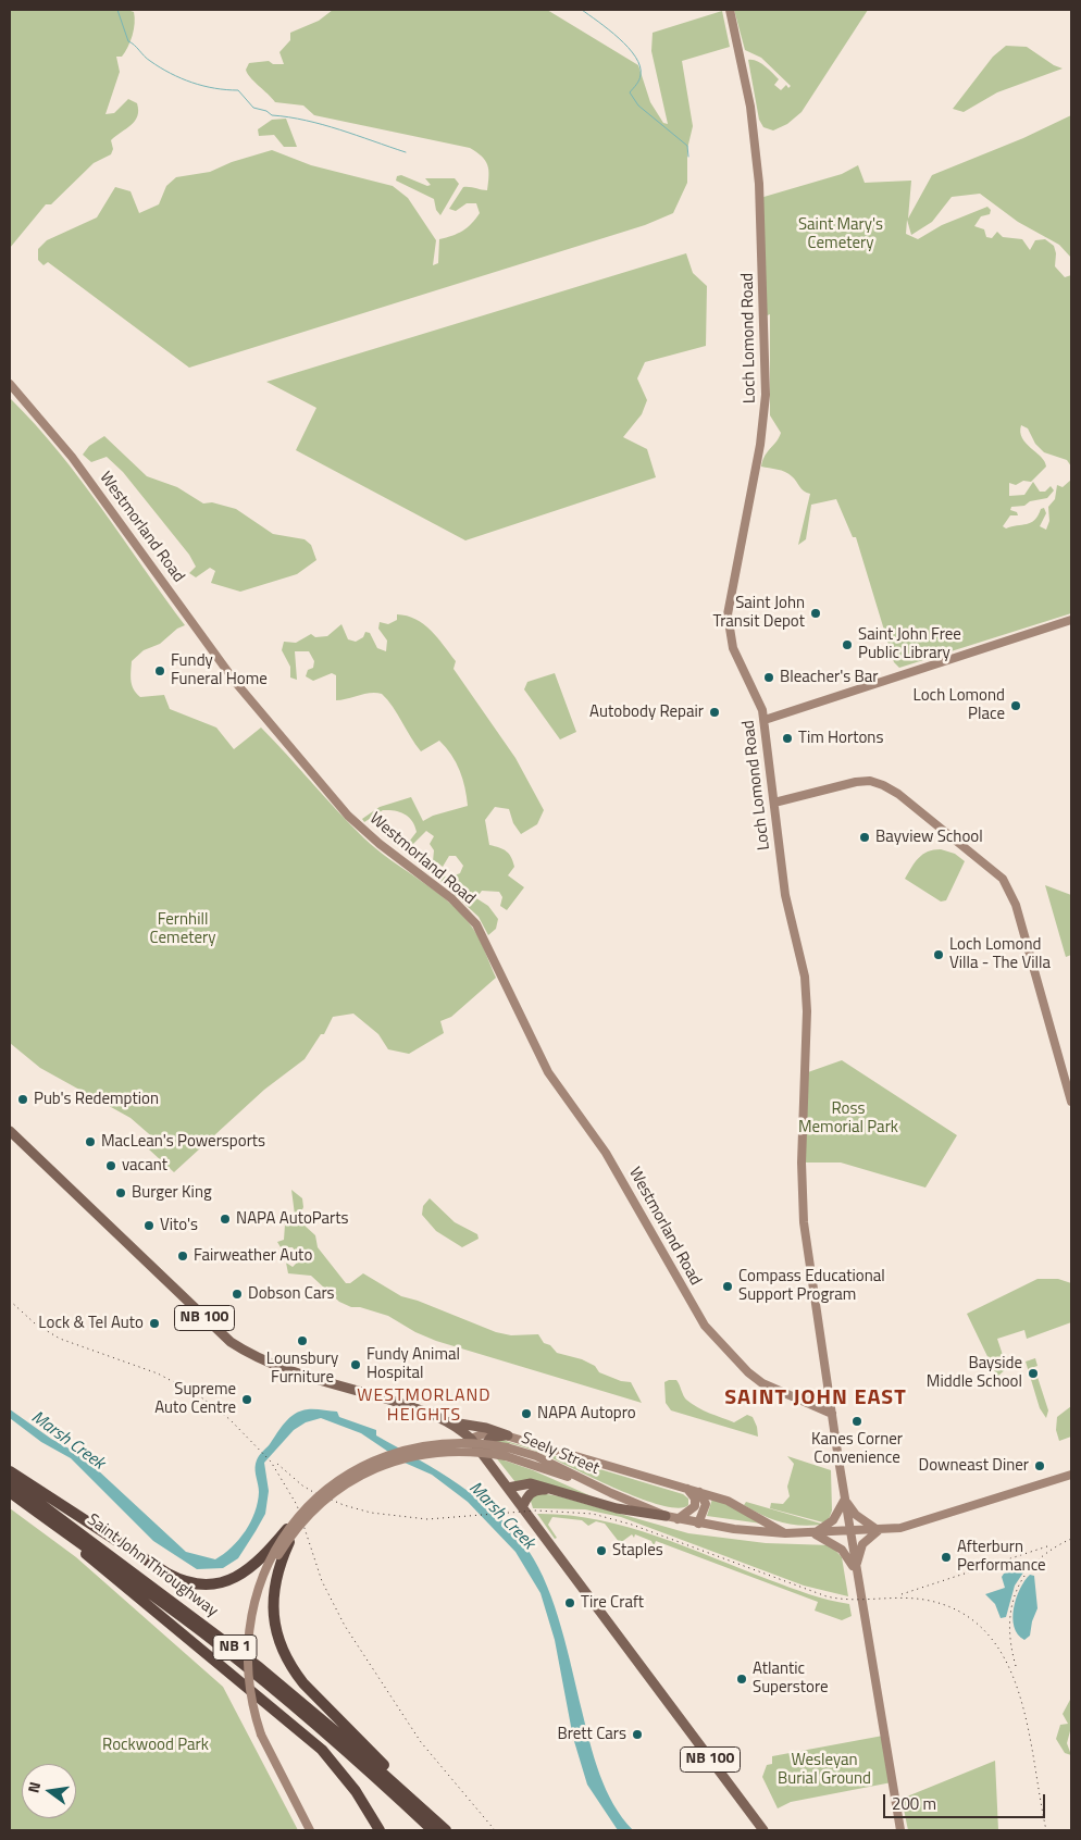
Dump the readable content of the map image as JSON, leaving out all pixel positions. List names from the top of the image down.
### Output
{
  "streets": {
    "highway": ["Saint John Throughway", "NB 1"],
    "main road": [
      "Loch Lomond Road",
      "Westmorland Road",
      "NB 100",
      "Seely Street"
    ]
  },
  "crossings": [
    ["Loch Lomond Road", "Westmorland Road"],
    ["Loch Lomond Road", "Seely Street"]
  ],
  "districts": ["WESTMORLAND HEIGHTS", "SAINT JOHN EAST"],
  "water": ["Marsh Creek"],
  "parks": [
    "Saint Mary's Cemetery",
    "Fernhill Cemetery",
    "Ross Memorial Park",
    "Rockwood Park",
    "Wesleyan Burial Ground"
  ],
  "places": [
    "Saint John Transit Depot",
    "Saint John Free Public Library",
    "Fundy Funeral Home",
    "Bleacher's Bar",
    "Loch Lomond Place",
    "Autobody Repair",
    "Tim Hortons",
    "Bayview School",
    "Loch Lomond Villa - The Villa",
    "Pub's Redemption",
    "MacLean's Powersports",
    "vacant",
    "Burger King",
    "NAPA AutoParts",
    "Vito's",
    "Fairweather Auto",
    "Compass Educational Support Program",
    "Dobson Cars",
    "Lock & Tel Auto",
    "Lounsbury Furniture",
    "Fundy Animal Hospital",
    "Bayside Middle School",
    "Supreme Auto Centre",
    "NAPA Autopro",
    "Kanes Corner Convenience",
    "Downeast Diner",
    "Staples",
    "Afterburn Performance",
    "Tire Craft",
    "Atlantic Superstore",
    "Brett Cars"
  ],
  "scale_bar": "200 m",
  "north": "left"
}
